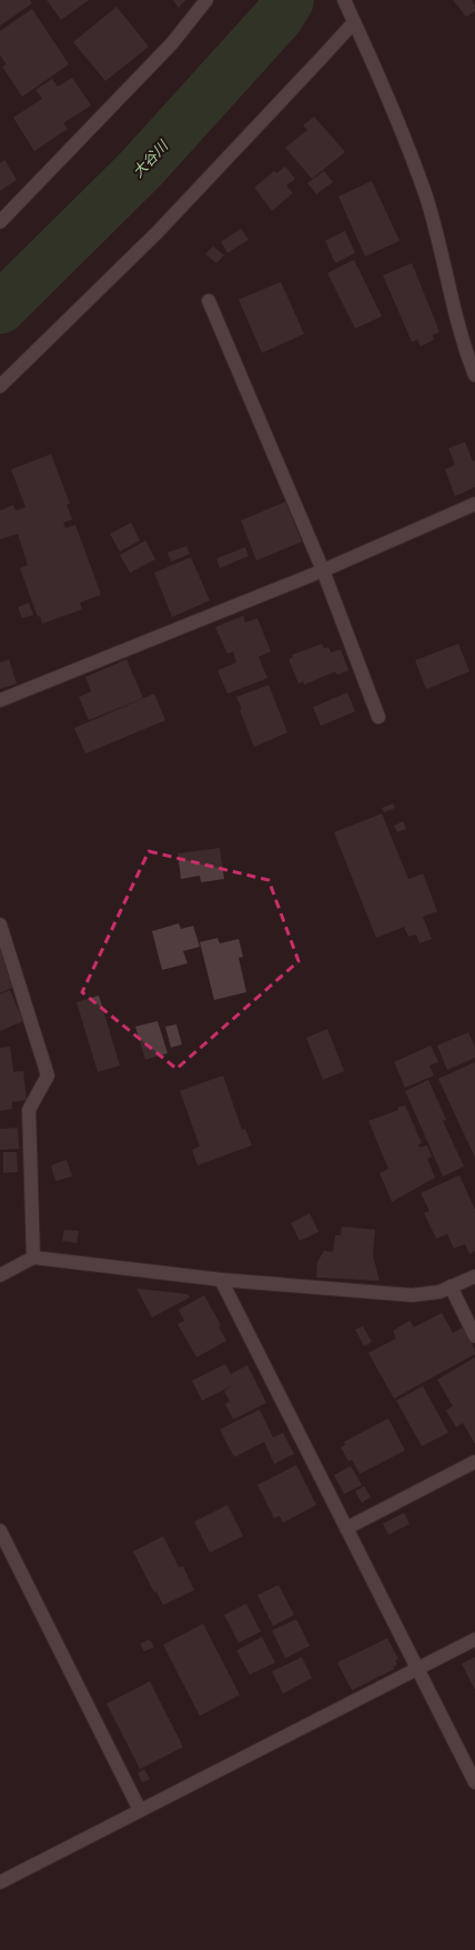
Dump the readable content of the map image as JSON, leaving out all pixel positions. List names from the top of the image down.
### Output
{
  "water": ["大谷川"]
}
